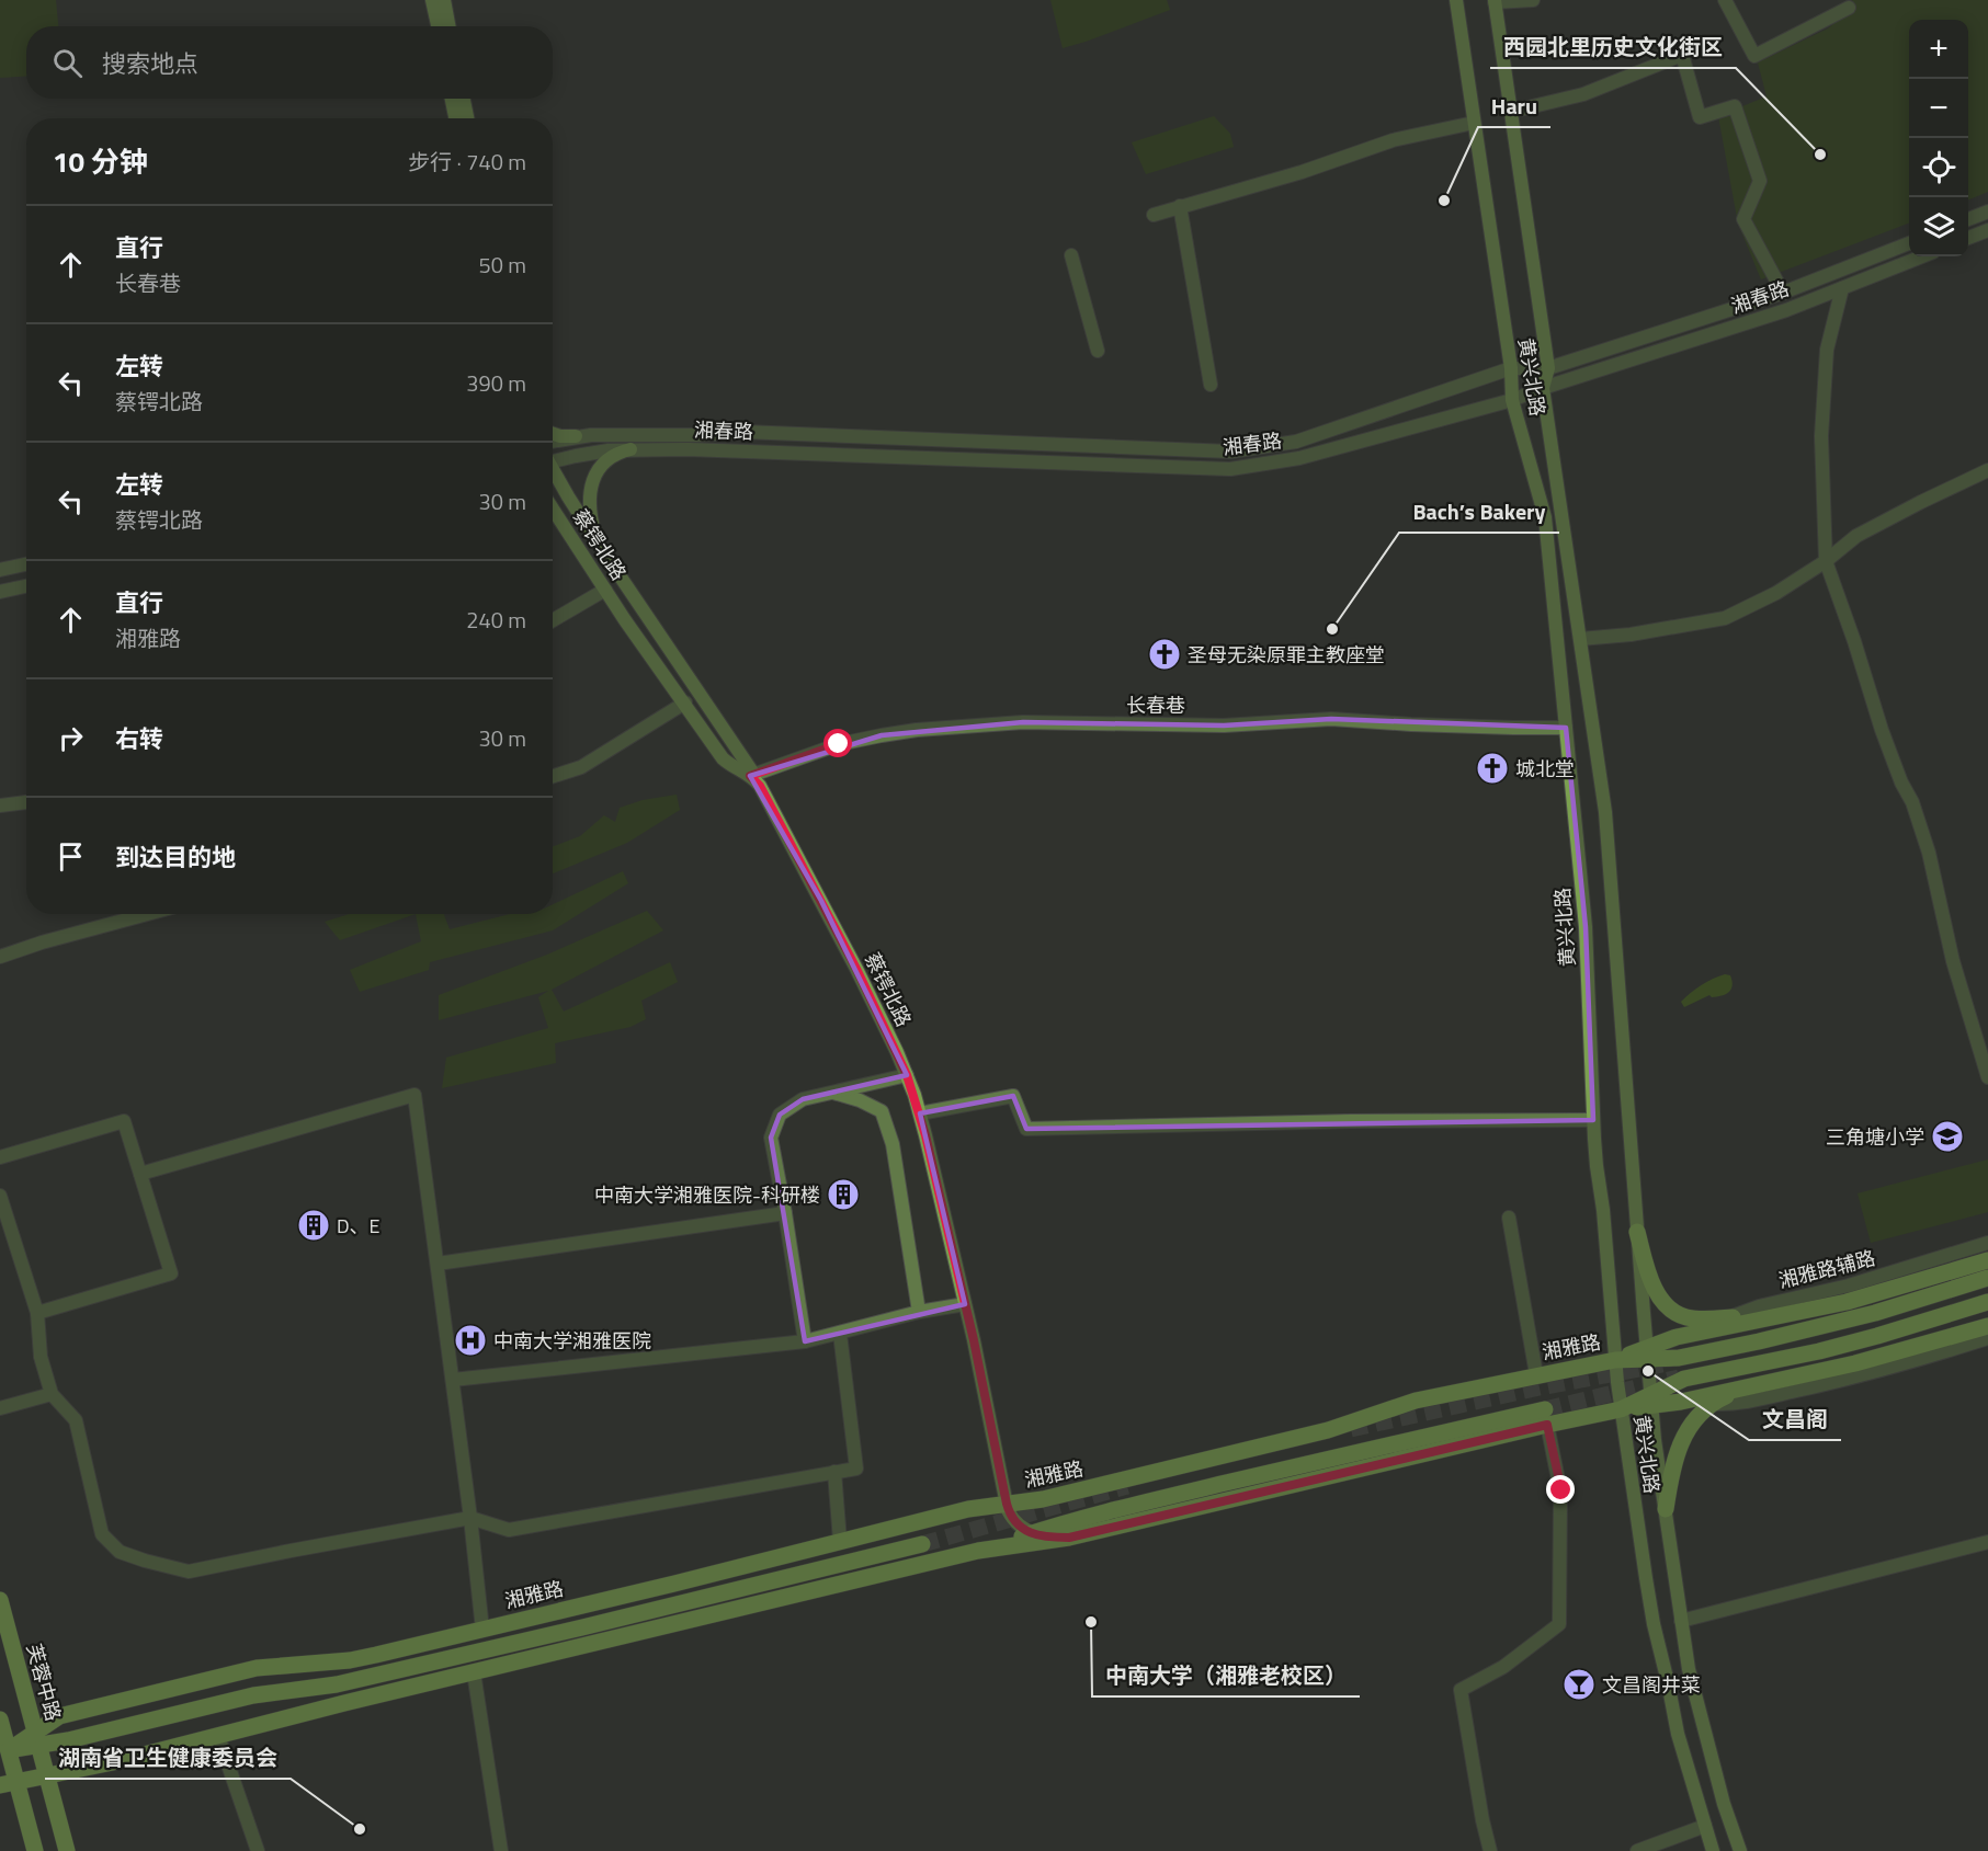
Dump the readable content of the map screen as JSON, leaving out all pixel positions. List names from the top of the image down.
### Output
{
  "streets": {
    "main road": [
      "黄兴北路",
      "蔡锷北路",
      "湘雅路",
      "芙蓉中路"
    ],
    "street": ["湘春路", "长春巷", "湘雅路辅路"]
  },
  "crossings": [
    ["湘春路", "黄兴北路"],
    ["黄兴北路", "长春巷"],
    ["黄兴北路", "湘雅路"],
    ["蔡锷北路", "长春巷"],
    ["蔡锷北路", "湘雅路"],
    ["湘雅路", "芙蓉中路"]
  ],
  "places": {
    "other": [
      "西园北里历史文化街区",
      "Haru",
      "Bach’s Bakery",
      "文昌阁",
      "中南大学（湘雅老校区）",
      "湖南省卫生健康委员会"
    ],
    "church": ["圣母无染原罪主教座堂", "城北堂"],
    "school or university": ["三角塘小学"],
    "building": ["中南大学湘雅医院-科研楼", "D、E"],
    "hospital": ["中南大学湘雅医院"],
    "bar": ["文昌阁井菜"]
  },
  "page": {
    "map_buttons": ["+", "−"],
    "search": "搜索地点",
    "heading": ["10 分钟", "步行 · 740 m"],
    "list": [
      ["直行", "长春巷", "50 m"],
      ["左转", "蔡锷北路", "390 m"],
      ["左转", "蔡锷北路", "30 m"],
      ["直行", "湘雅路", "240 m"],
      ["右转", "30 m"],
      "到达目的地"
    ]
  }
}
